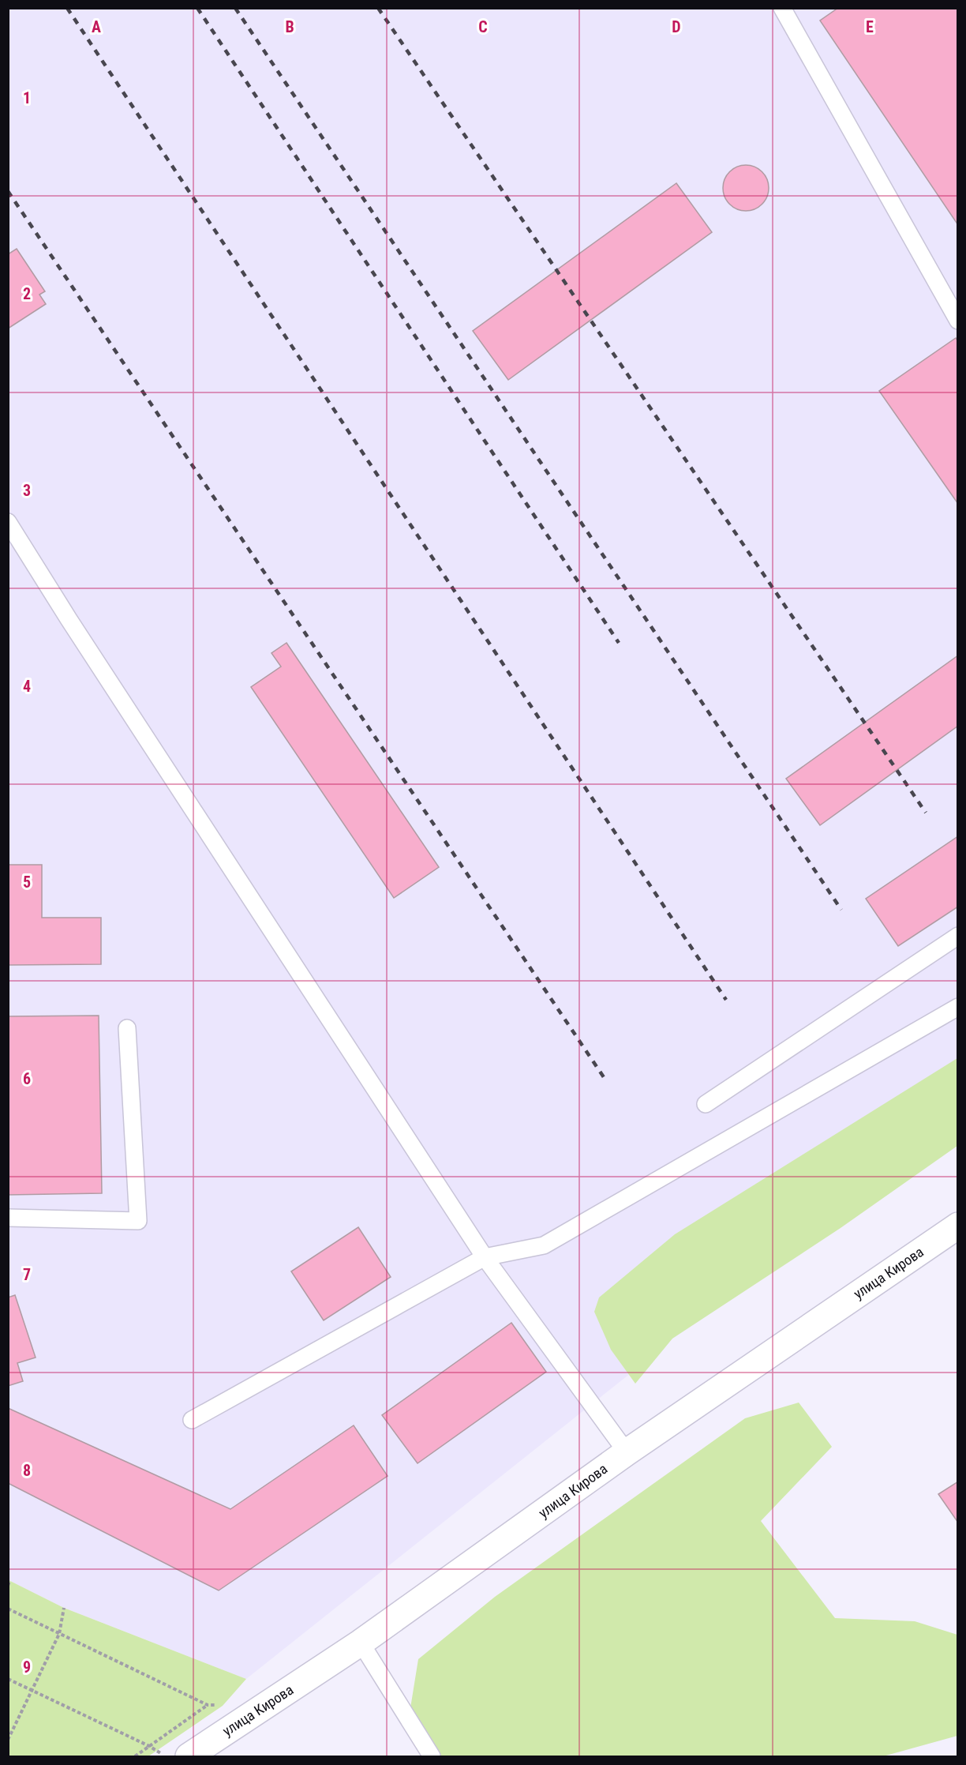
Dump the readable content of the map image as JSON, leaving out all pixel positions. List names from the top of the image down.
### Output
{
  "streets": {
    "main road": ["улица Кирова"]
  },
  "grid": {
    "columns": [
      "A",
      "B",
      "C",
      "D",
      "E"
    ],
    "rows": [
      "1",
      "2",
      "3",
      "4",
      "5",
      "6",
      "7",
      "8",
      "9"
    ]
  }
}
